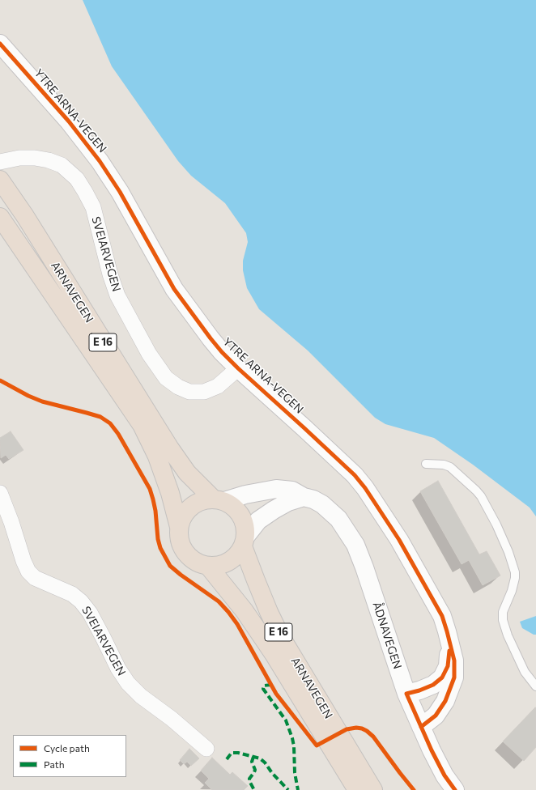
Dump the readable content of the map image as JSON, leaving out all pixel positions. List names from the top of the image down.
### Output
{
  "streets": {
    "highway": ["ARNAVEGEN", "E 16"],
    "street": ["YTRE ARNA-VEGEN", "SVEIARVEGEN", "ÅDNAVEGEN"]
  },
  "crossings": [
    ["YTRE ARNA-VEGEN", "SVEIARVEGEN"],
    ["YTRE ARNA-VEGEN", "ÅDNAVEGEN"],
    ["ARNAVEGEN", "E 16"],
    ["ARNAVEGEN", "ÅDNAVEGEN"],
    ["E 16", "ÅDNAVEGEN"]
  ],
  "legend": ["Cycle path", "Path"]
}
